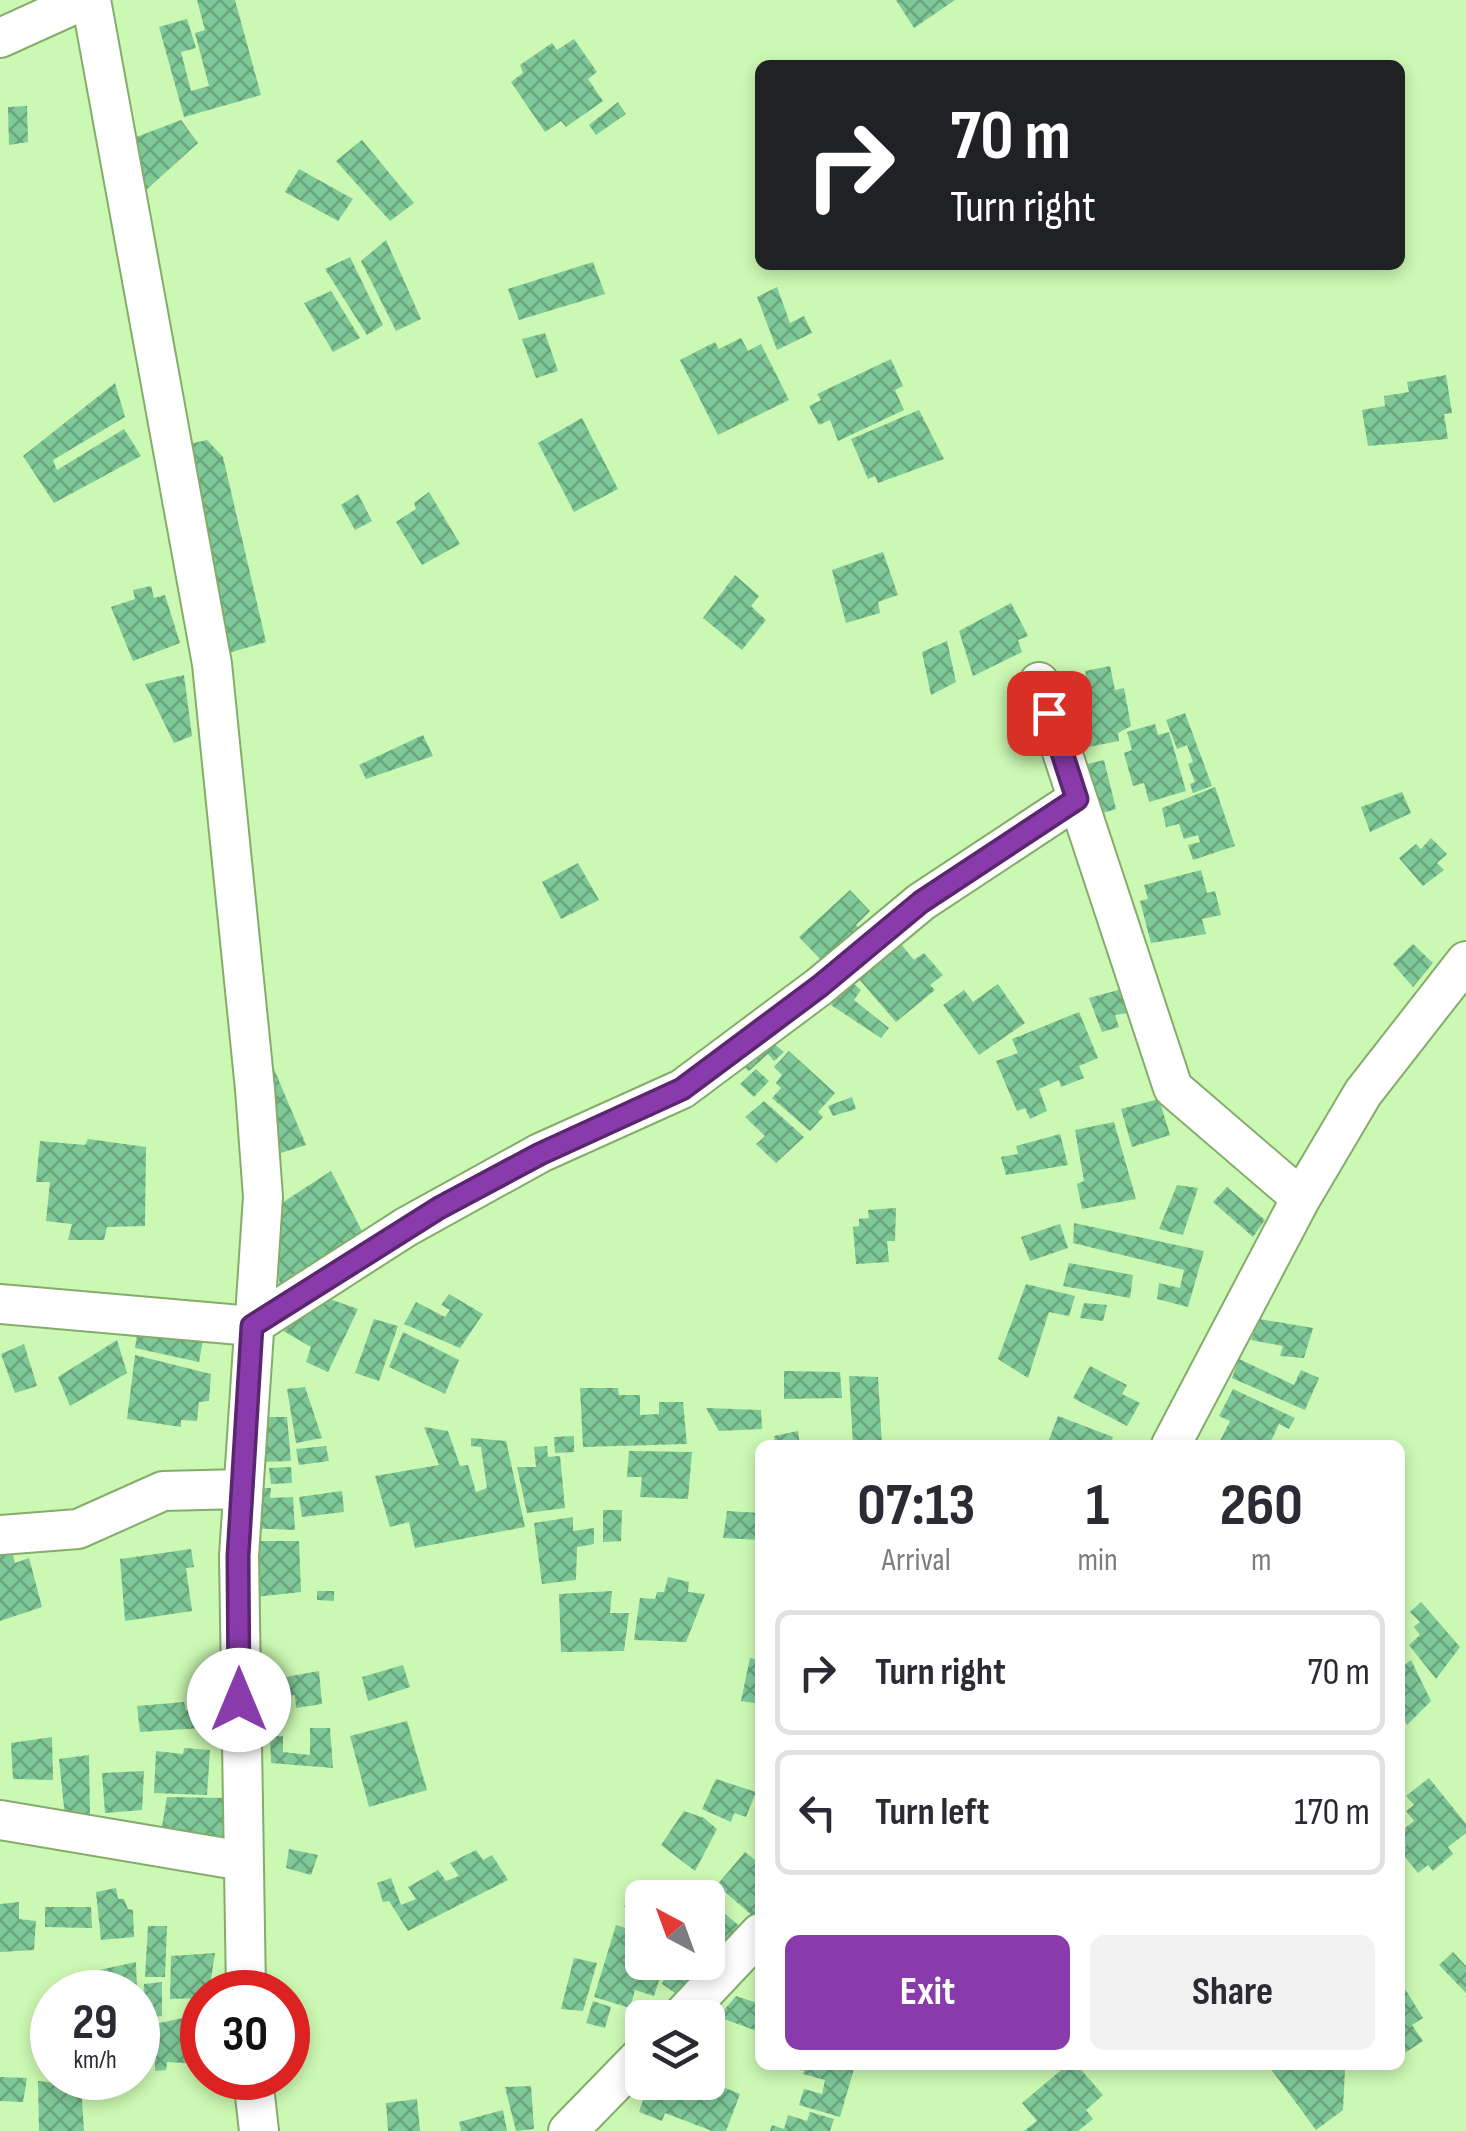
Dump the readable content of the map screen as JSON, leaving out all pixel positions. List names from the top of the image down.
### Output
{
  "north": "top left",
  "page": {
    "turn": ["70 m", "Turn right"],
    "eta": [
      "07:13",
      "Arrival",
      "1",
      "min",
      "260",
      "m"
    ],
    "list": [
      {
        "name": "Turn right",
        "value": "70 m"
      },
      {
        "name": "Turn left",
        "value": "170 m"
      }
    ],
    "buttons": ["Exit", "Share"],
    "speed": "29 km/h",
    "limit": "30"
  }
}
